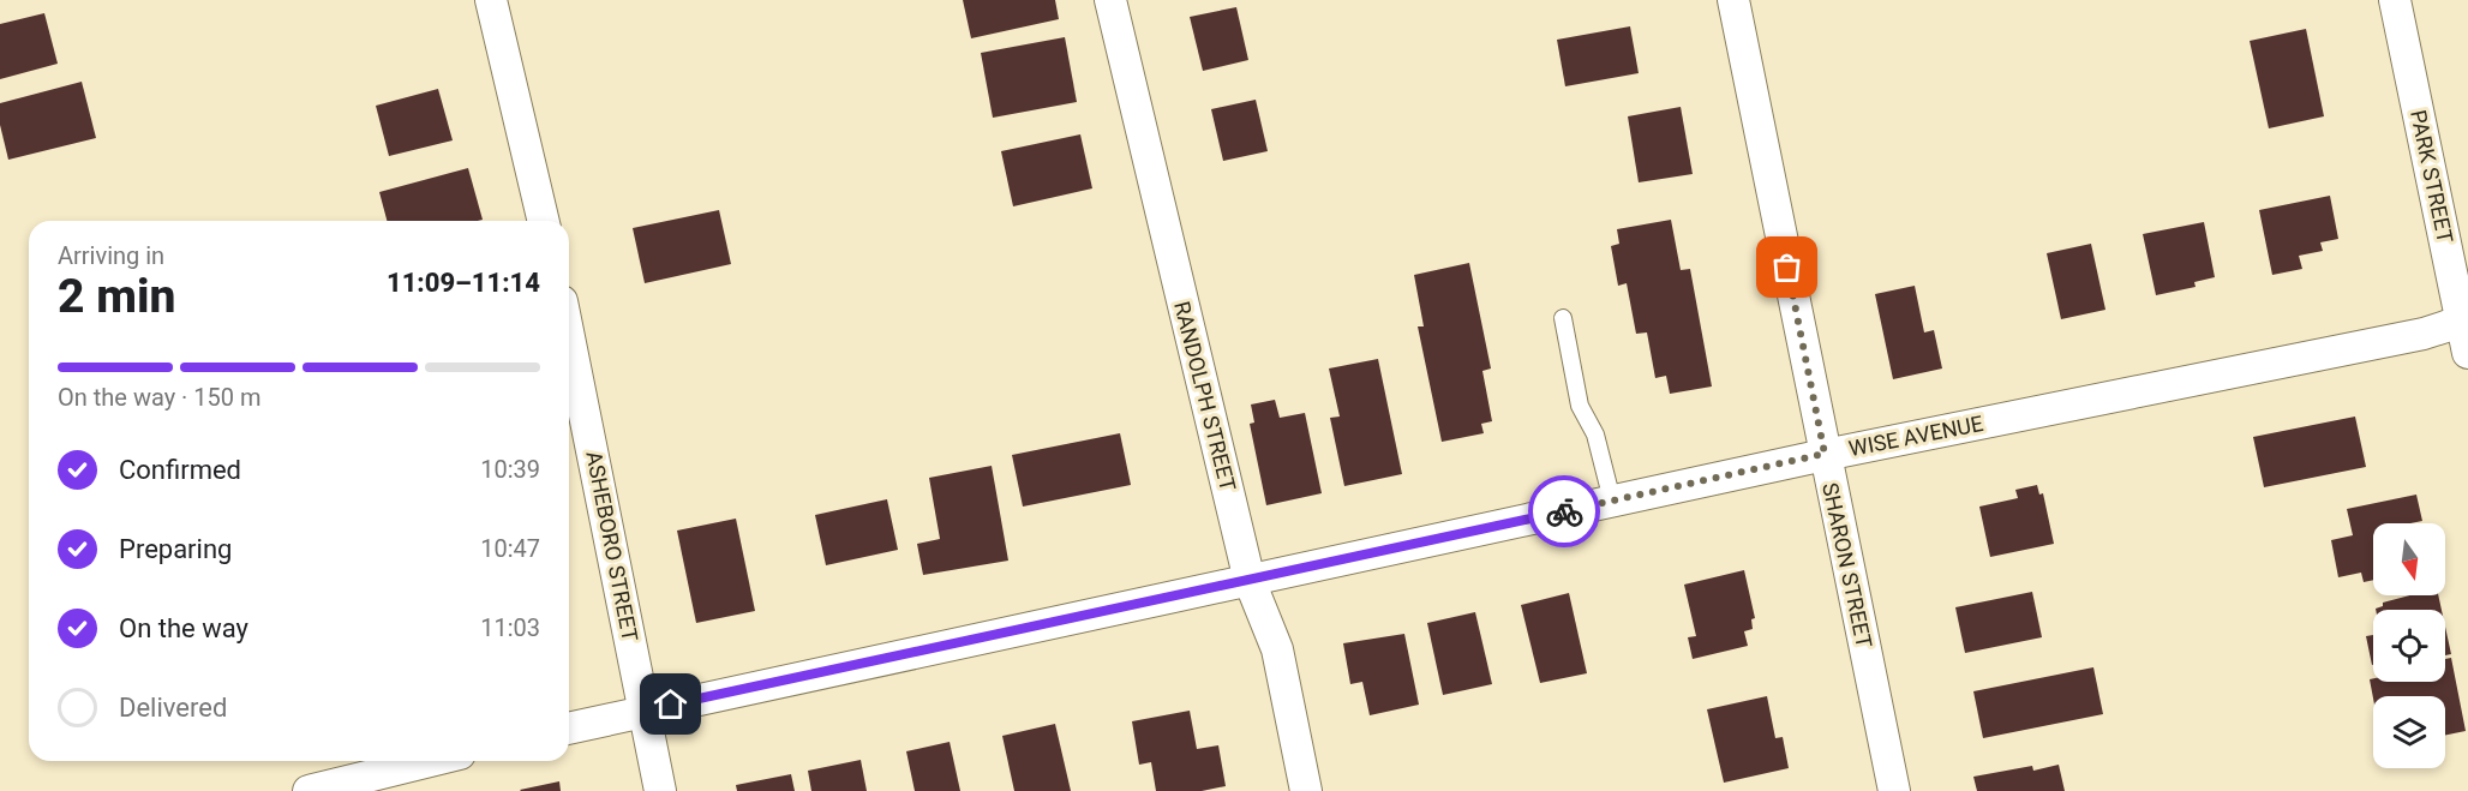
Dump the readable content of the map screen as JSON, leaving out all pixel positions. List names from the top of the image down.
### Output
{
  "streets": {
    "street": [
      "PARK STREET",
      "RANDOLPH STREET",
      "WISE AVENUE",
      "ASHEBORO STREET",
      "SHARON STREET"
    ]
  },
  "crossings": [
    ["PARK STREET", "WISE AVENUE"],
    ["RANDOLPH STREET", "WISE AVENUE"],
    ["WISE AVENUE", "ASHEBORO STREET"],
    ["WISE AVENUE", "SHARON STREET"]
  ],
  "north": "bottom",
  "page": {
    "heading": ["2 min", "Arriving in", "11:09–11:14"],
    "bar": "On the way · 150 m",
    "list": [
      ["Confirmed", "10:39"],
      ["Preparing", "10:47"],
      ["On the way", "11:03"],
      "Delivered"
    ]
  }
}
